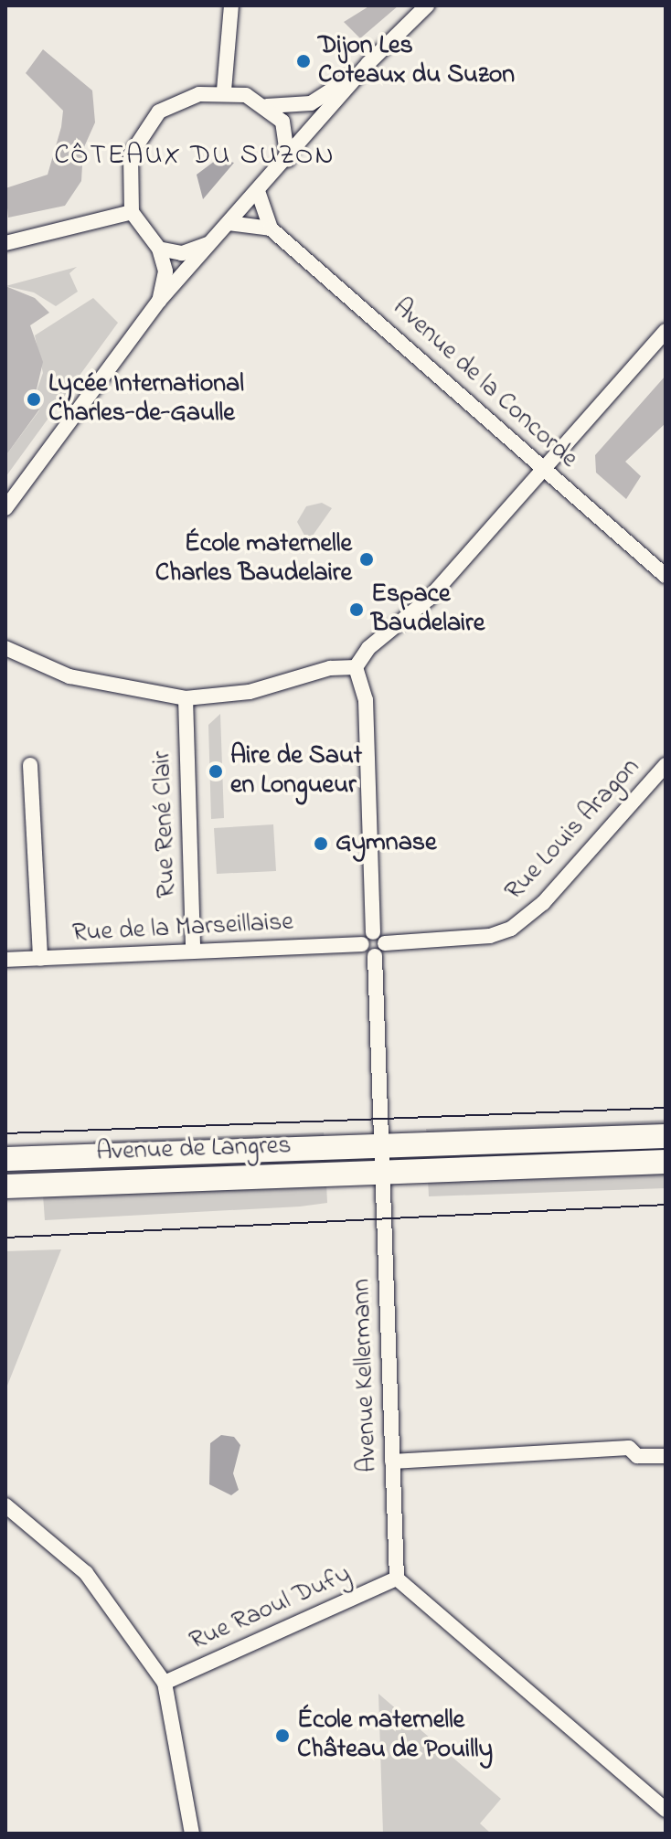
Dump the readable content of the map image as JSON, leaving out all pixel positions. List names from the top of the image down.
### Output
{
  "streets": {
    "main road": ["Avenue de Langres"],
    "street": [
      "Avenue de la Concorde",
      "Rue René Clair",
      "Rue Louis Aragon",
      "Rue de la Marseillaise",
      "Avenue Kellermann",
      "Rue Raoul Dufy"
    ]
  },
  "crossings": [
    ["Rue René Clair", "Rue de la Marseillaise"],
    ["Avenue de Langres", "Avenue Kellermann"],
    ["Avenue Kellermann", "Rue Raoul Dufy"]
  ],
  "districts": ["CÔTEAUX DU SUZON"],
  "places": [
    "Dijon Les Coteaux du Suzon",
    "Lycée International Charles-de-Gaulle",
    "École maternelle Charles Baudelaire",
    "Espace Baudelaire",
    "Aire de Saut en Longueur",
    "Gymnase",
    "École maternelle Château de Pouilly"
  ]
}
